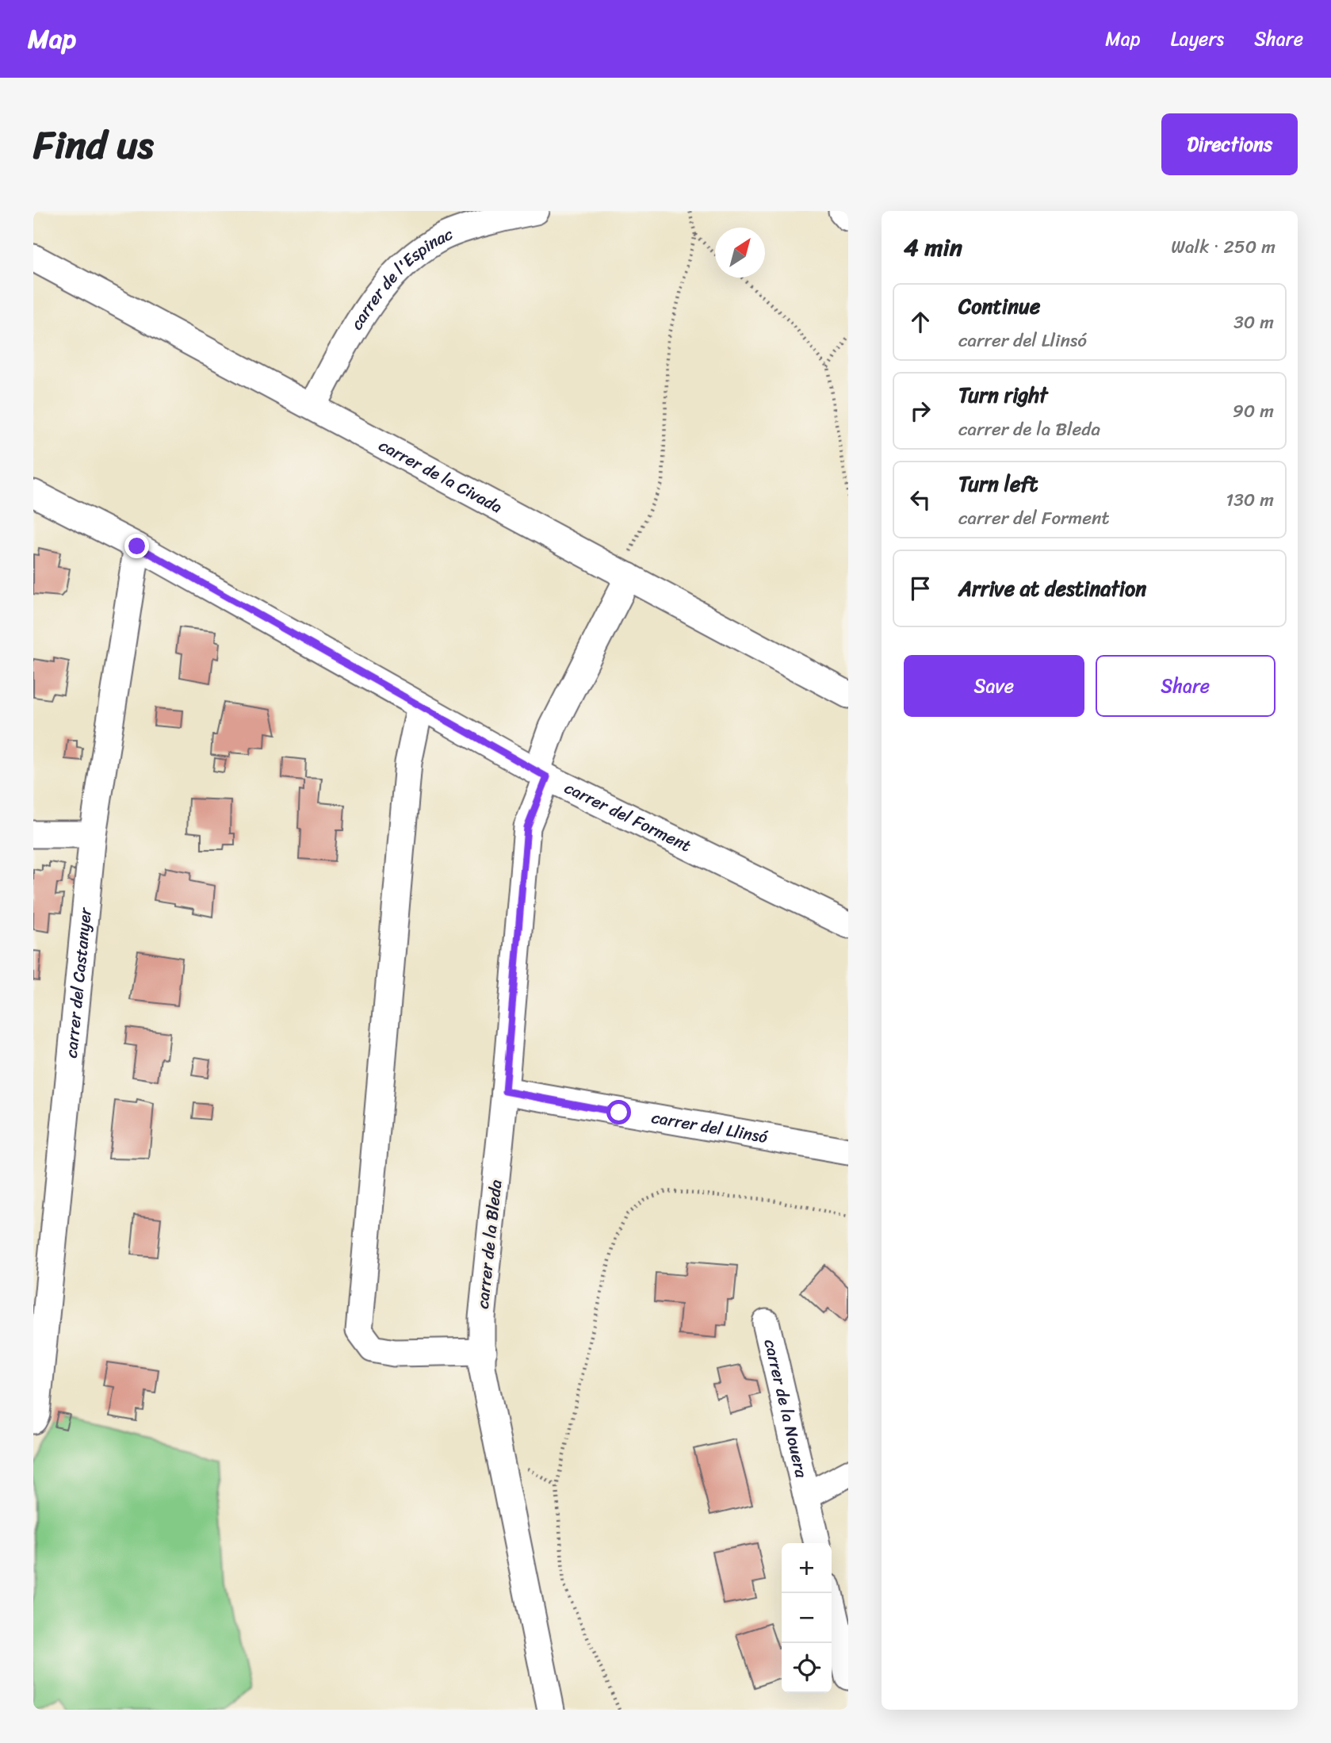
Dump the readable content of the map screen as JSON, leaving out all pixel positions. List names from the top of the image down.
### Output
{
  "streets": {
    "street": [
      "carrer de l'Espinac",
      "carrer de la Civada",
      "carrer del Forment",
      "carrer del Castanyer",
      "carrer del Llinsó",
      "carrer de la Bleda",
      "carrer de la Nouera"
    ]
  },
  "crossings": [
    ["carrer de l'Espinac", "carrer de la Civada"],
    ["carrer de la Civada", "carrer de la Bleda"],
    ["carrer del Forment", "carrer del Castanyer"],
    ["carrer del Forment", "carrer de la Bleda"],
    ["carrer del Llinsó", "carrer de la Bleda"]
  ],
  "north": "top right",
  "page": {
    "header": "Map",
    "nav": ["Map", "Layers", "Share"],
    "title": "Find us",
    "buttons": [
      "Directions",
      ["Save", "Share"]
    ],
    "heading": ["4 min", "Walk · 250 m"],
    "list": [
      ["Continue", "carrer del Llinsó", "30 m"],
      ["Turn right", "carrer de la Bleda", "90 m"],
      ["Turn left", "carrer del Forment", "130 m"],
      "Arrive at destination"
    ],
    "map_buttons": ["+", "−"]
  }
}
